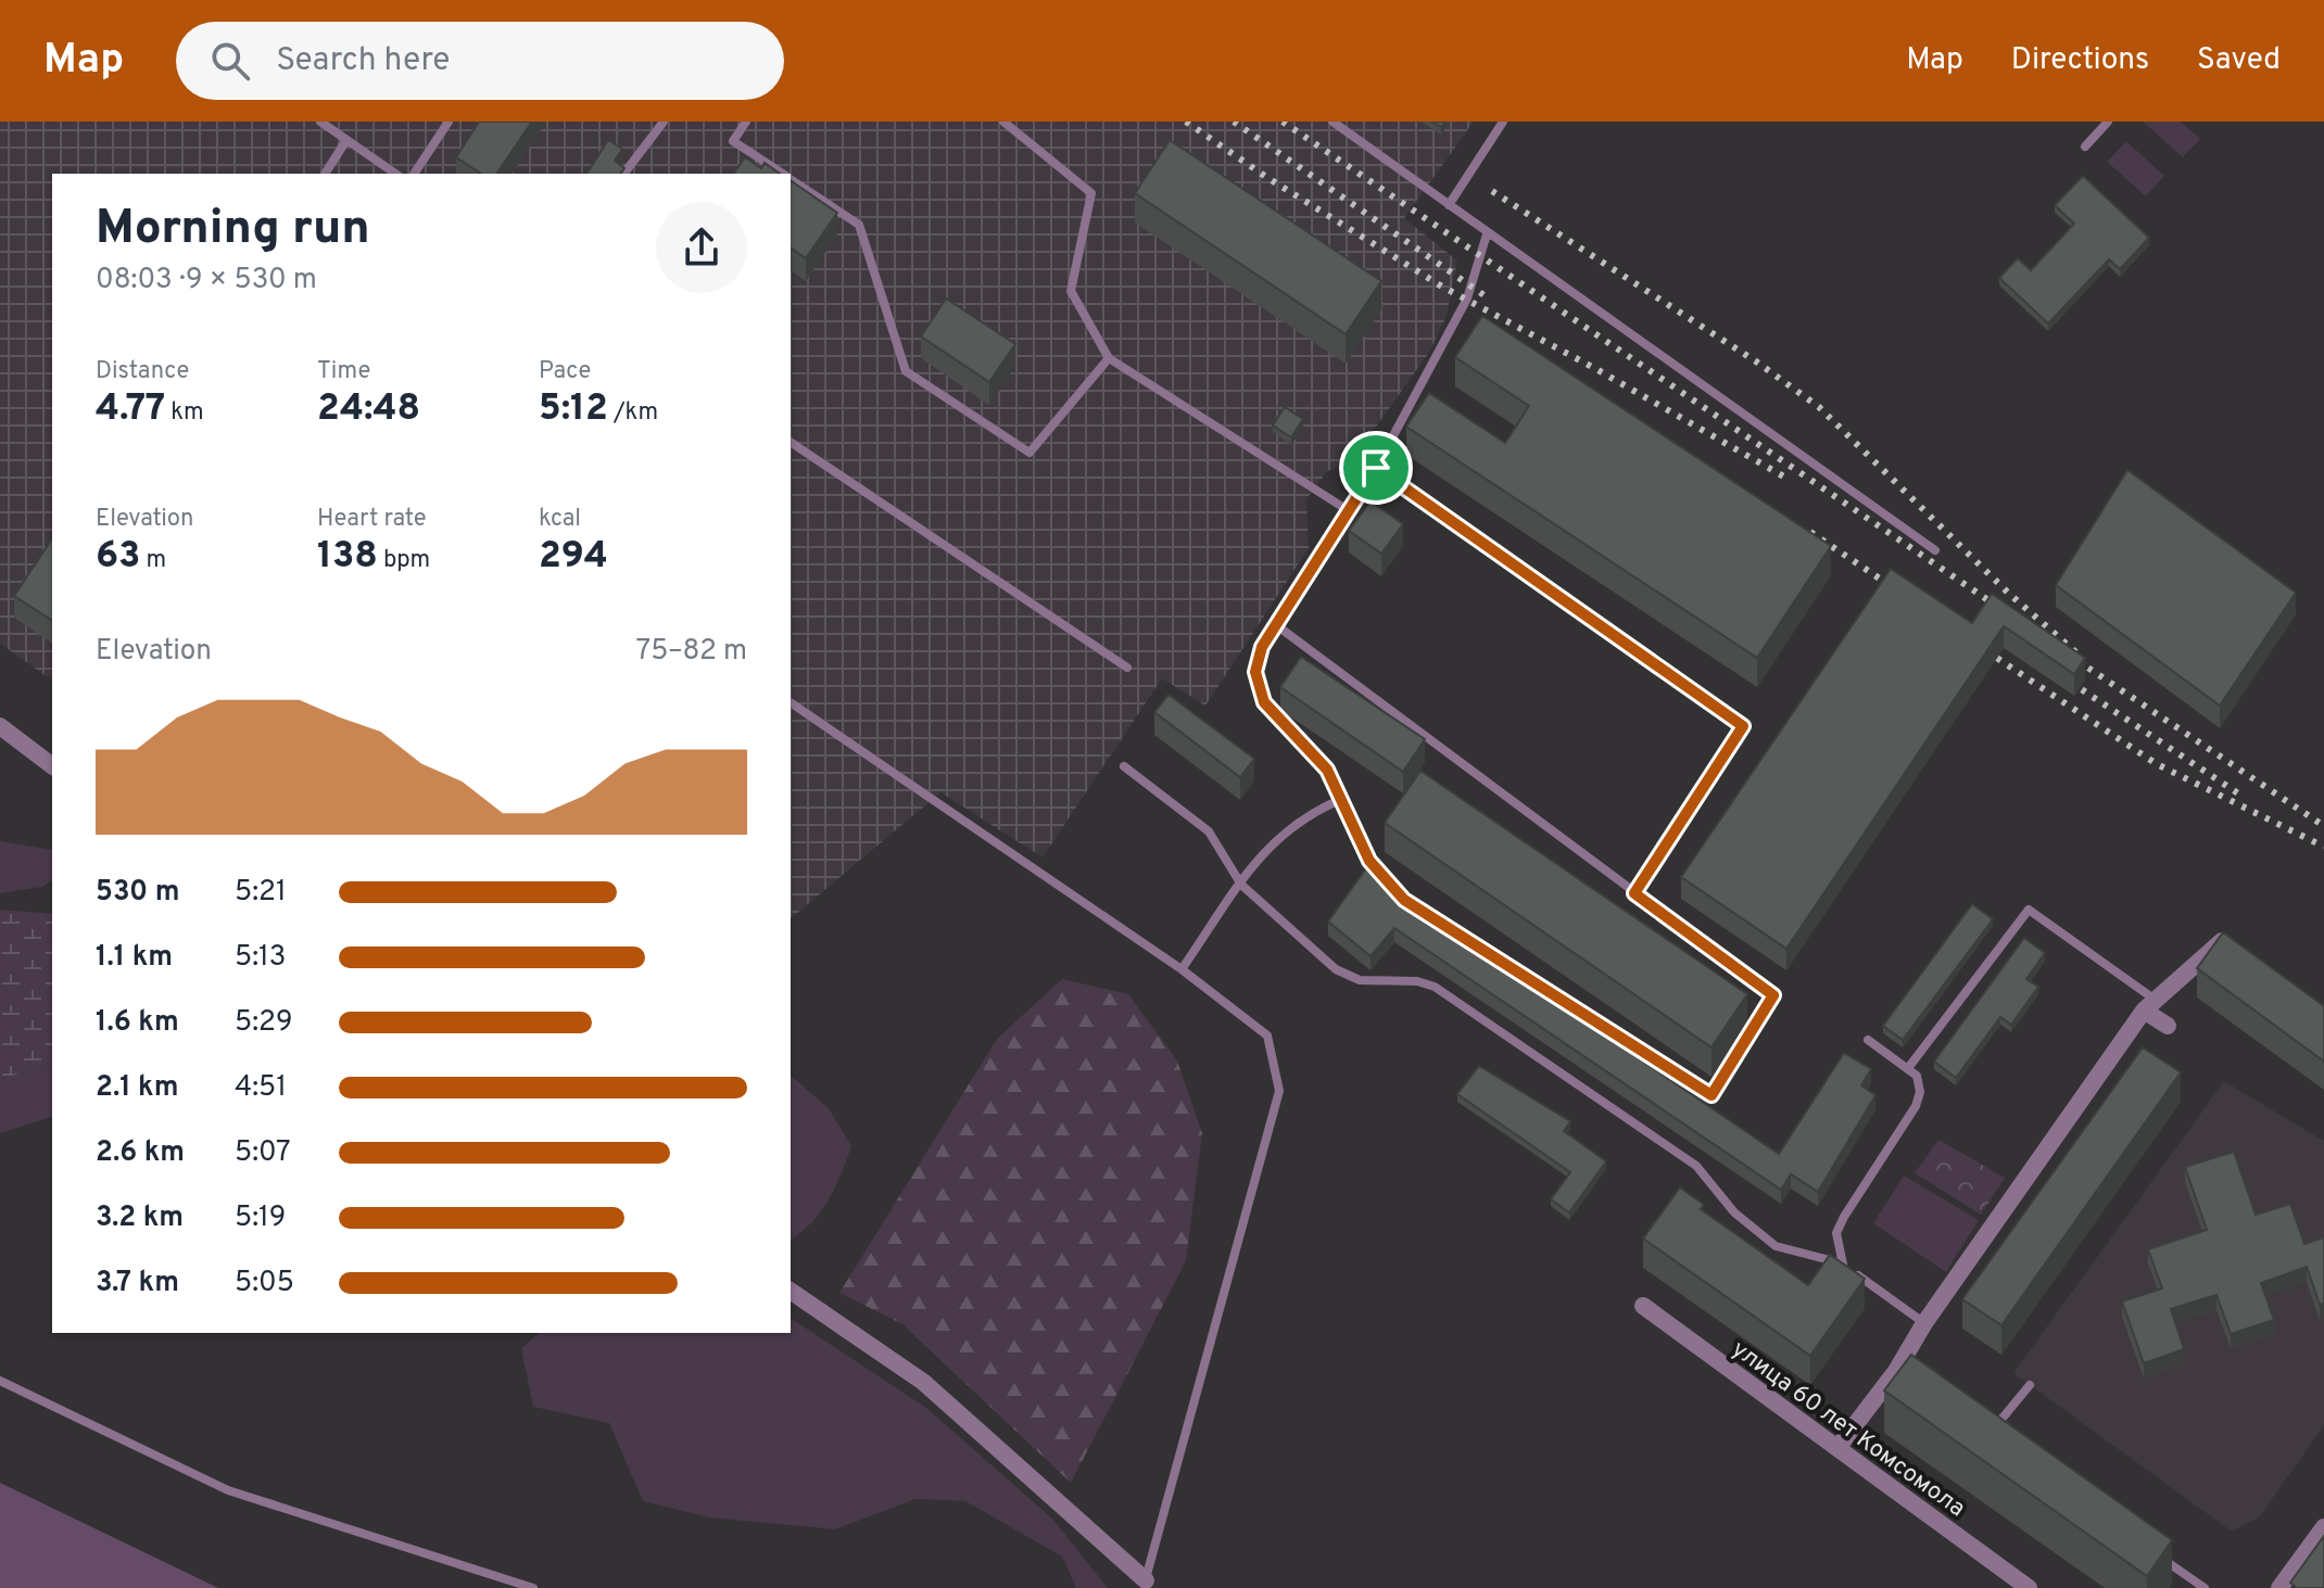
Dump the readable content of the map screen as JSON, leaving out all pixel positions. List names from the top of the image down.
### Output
{
  "streets": {
    "street": ["улица 60 лет Комсомола"]
  },
  "page": {
    "header": "Map",
    "search": "Search here",
    "nav": ["Map", "Directions", "Saved"],
    "heading": ["Morning run", "08:03 · 9 × 530 m"],
    "stats": [
      ["Distance", "4.77 km"],
      ["Time", "24:48"],
      ["Pace", "5:12 /km"],
      ["Elevation", "63 m"],
      ["Heart rate", "138 bpm"],
      ["kcal", "294"]
    ],
    "chart": ["Elevation", "75–82 m"],
    "list": [
      {
        "name": "530 m",
        "note": "5:21"
      },
      {
        "name": "1.1 km",
        "note": "5:13"
      },
      {
        "name": "1.6 km",
        "note": "5:29"
      },
      {
        "name": "2.1 km",
        "note": "4:51"
      },
      {
        "name": "2.6 km",
        "note": "5:07"
      },
      {
        "name": "3.2 km",
        "note": "5:19"
      },
      {
        "name": "3.7 km",
        "note": "5:05"
      }
    ]
  }
}
